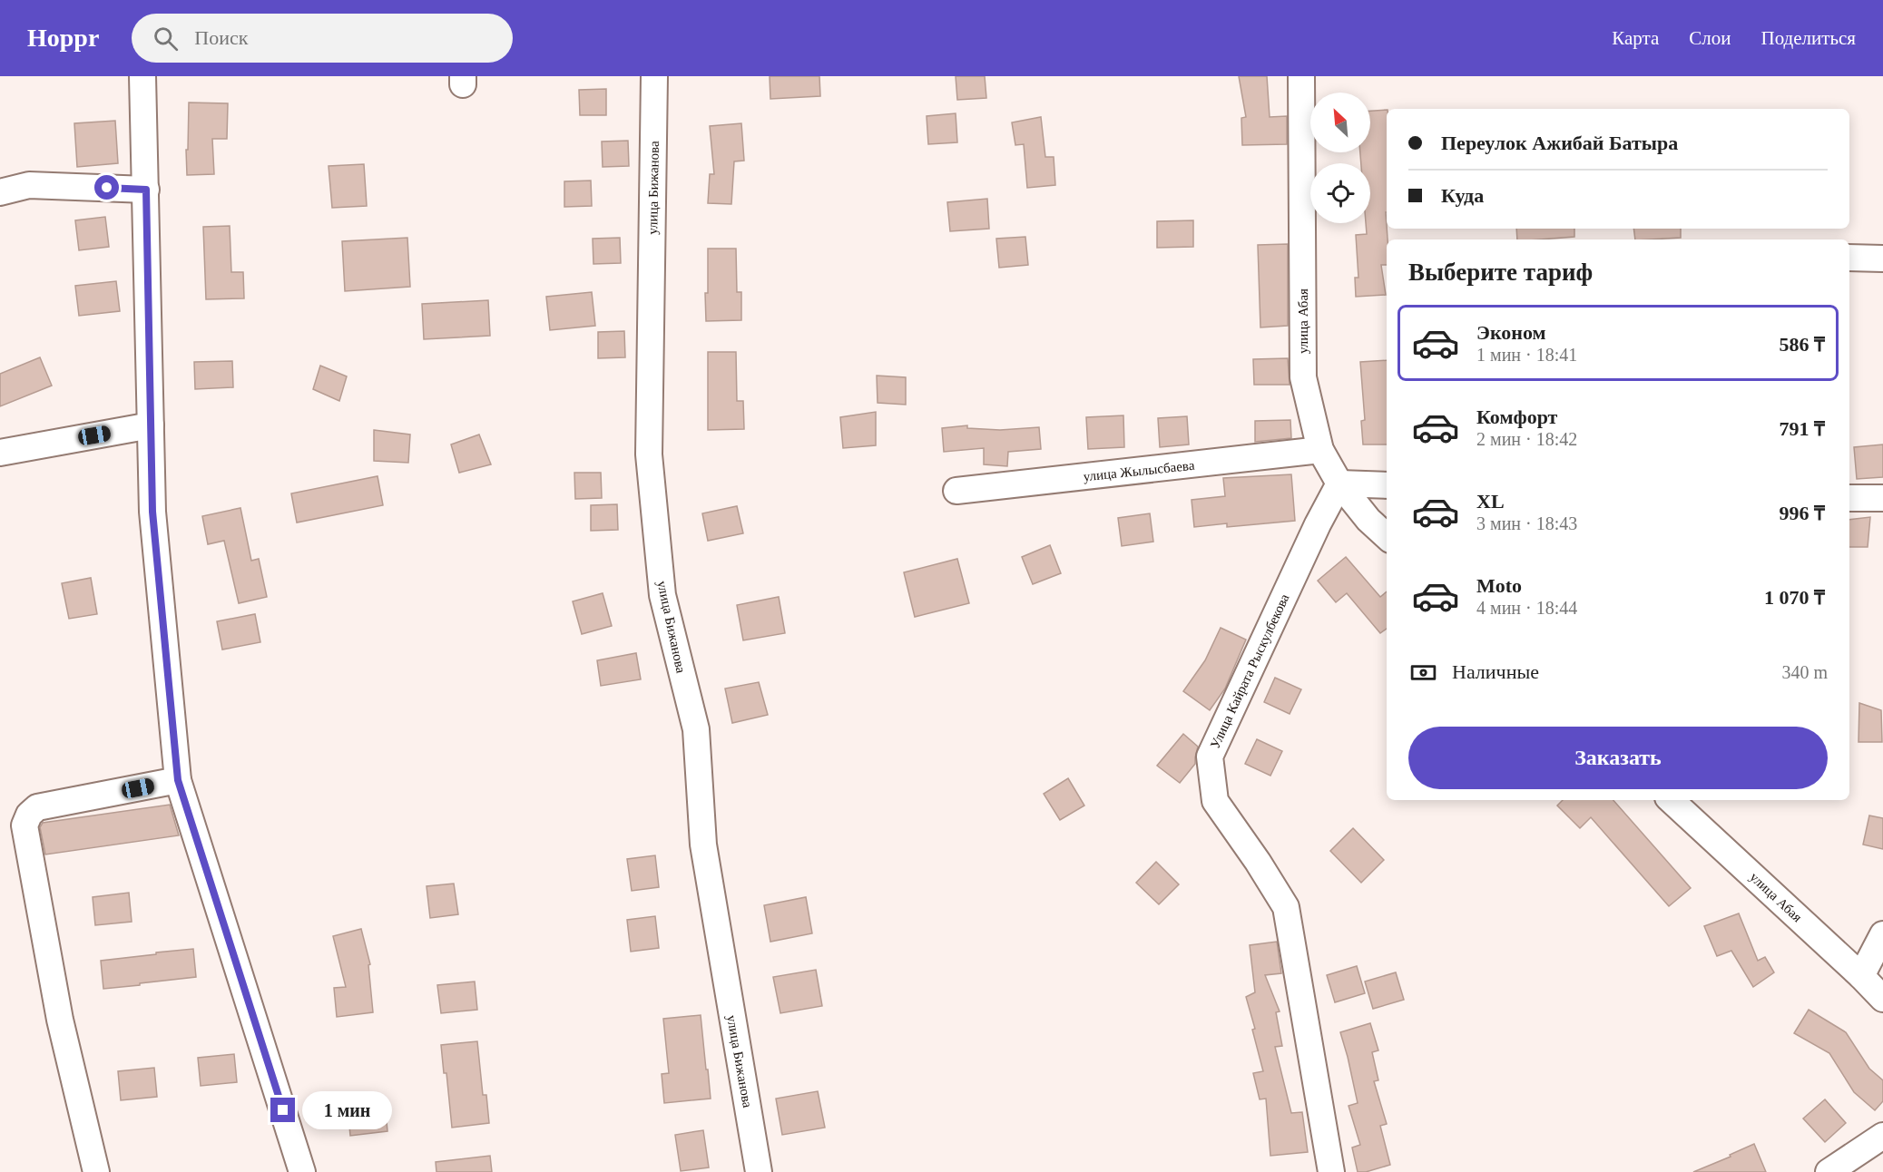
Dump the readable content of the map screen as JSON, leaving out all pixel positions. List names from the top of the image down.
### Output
{
  "streets": {
    "street": [
      "улица Бижанова",
      "улица Абая",
      "улица Жылысбаева",
      "Улица Кайрата Рыскулбекова"
    ]
  },
  "crossings": [
    ["улица Абая", "улица Жылысбаева"],
    ["улица Абая", "Улица Кайрата Рыскулбекова"]
  ],
  "north": "top left",
  "page": {
    "header": "Hoppr",
    "search": "Поиск",
    "nav": ["Карта", "Слои", "Поделиться"],
    "banner": ["Переулок Ажибай Батыра", "Куда"],
    "heading": "Выберите тариф",
    "list": [
      {
        "name": "Эконом",
        "note": "1 мин · 18:41",
        "value": "586 ₸"
      },
      {
        "name": "Комфорт",
        "note": "2 мин · 18:42",
        "value": "791 ₸"
      },
      {
        "name": "XL",
        "note": "3 мин · 18:43",
        "value": "996 ₸"
      },
      {
        "name": "Moto",
        "note": "4 мин · 18:44",
        "value": "1 070 ₸"
      }
    ],
    "pay": ["Наличные", "340 m"],
    "buttons": "Заказать",
    "bubble": "1 мин"
  }
}
